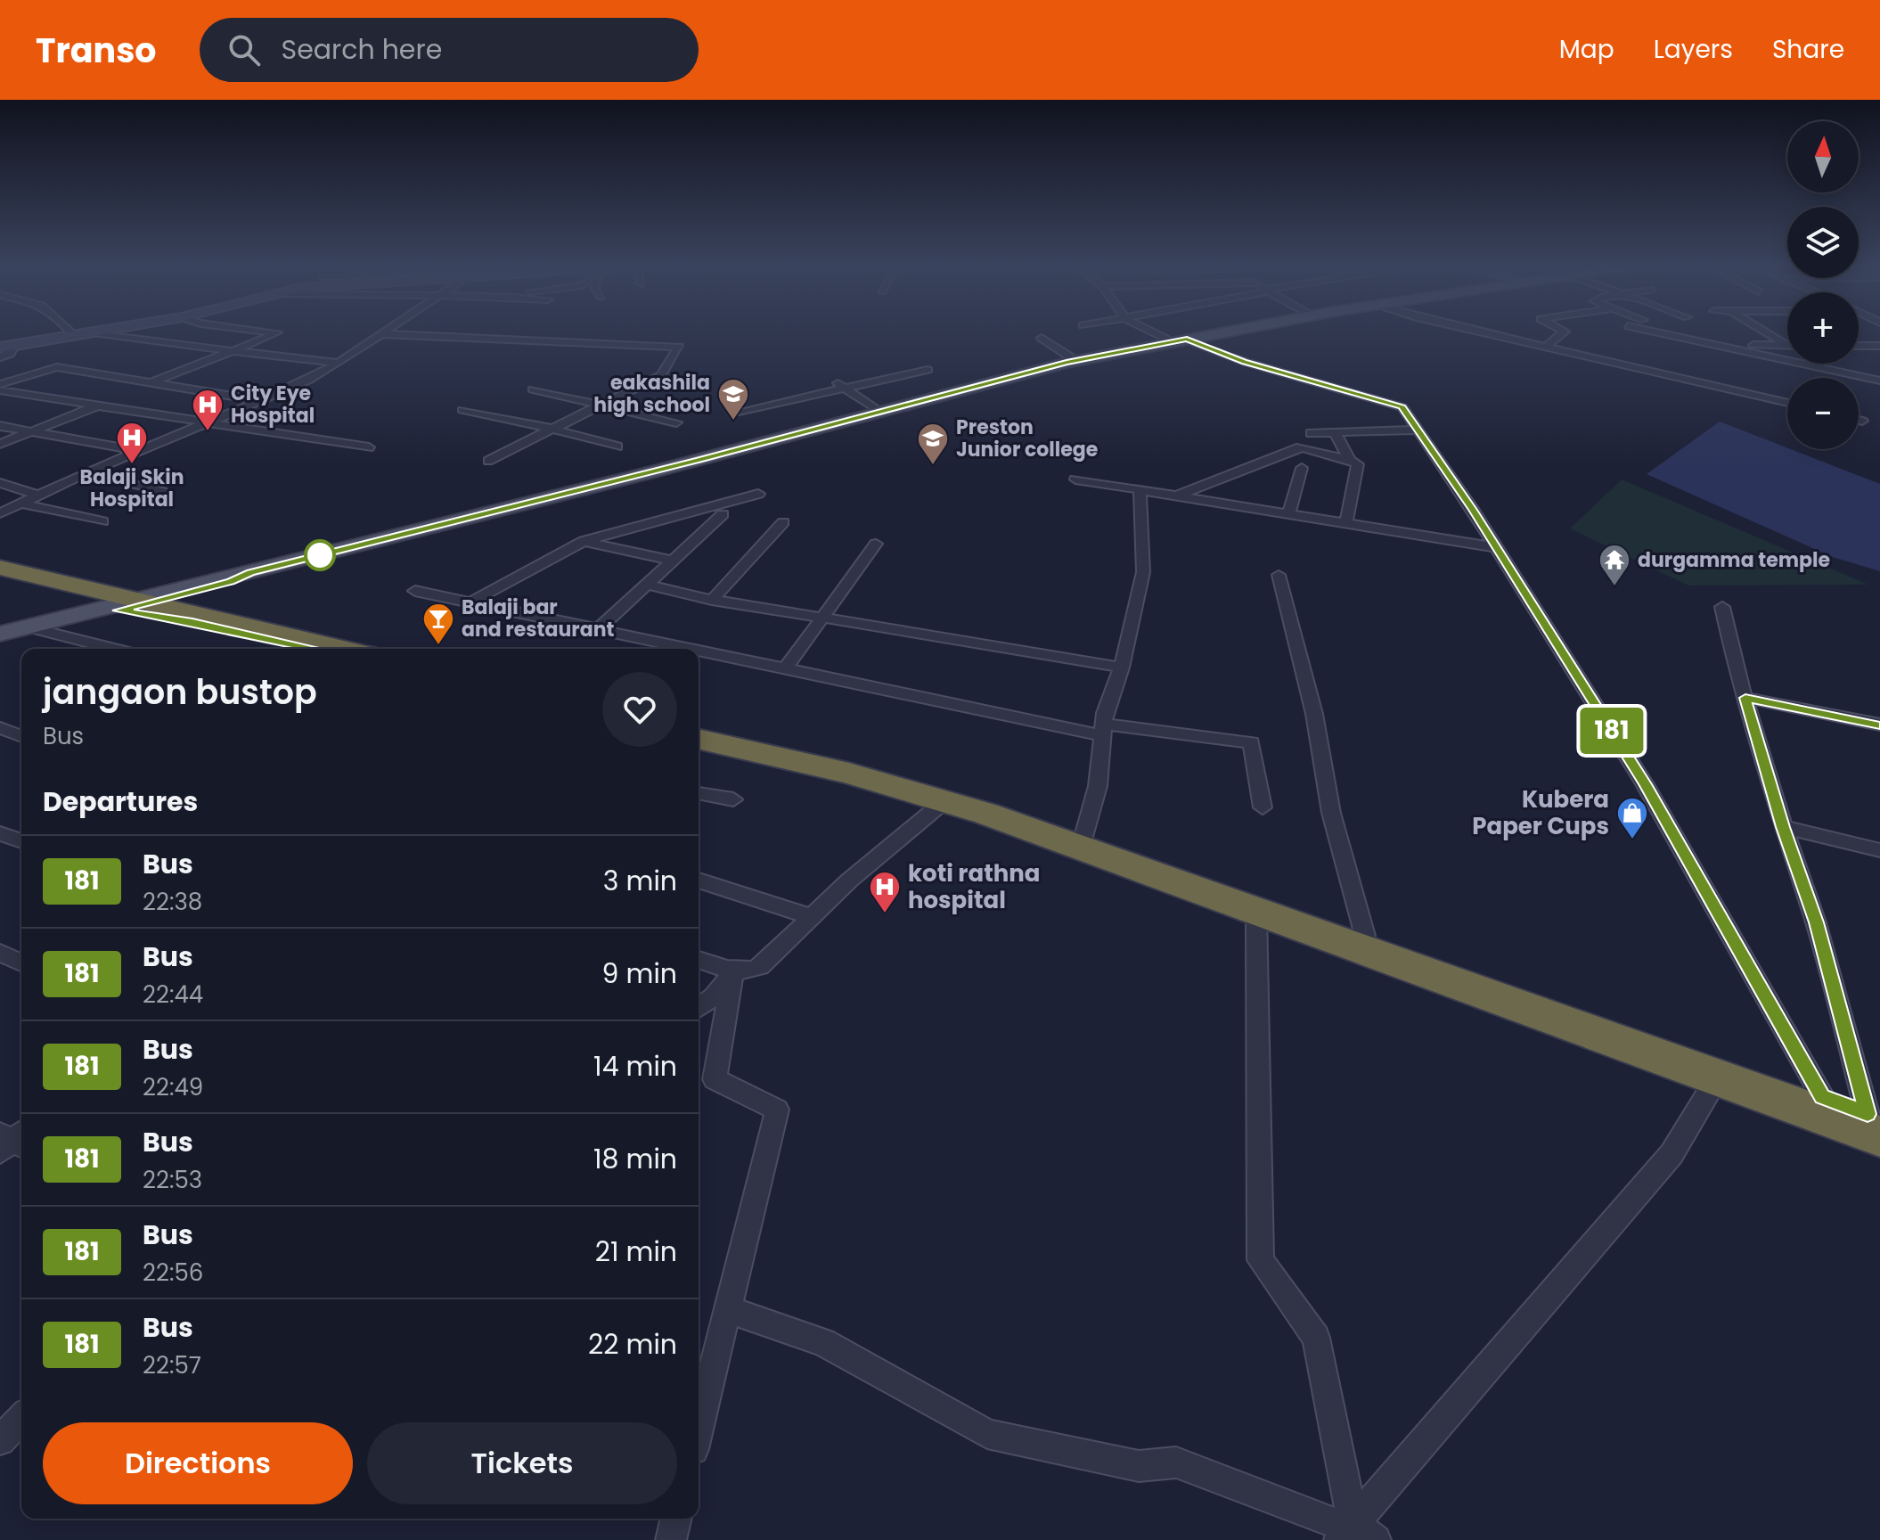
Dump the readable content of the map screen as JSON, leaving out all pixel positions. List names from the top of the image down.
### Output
{
  "places": {
    "school or university": ["eakashila high school", "Preston Junior college"],
    "hospital": ["City Eye Hospital", "Balaji Skin Hospital", "koti rathna hospital"],
    "temple": ["durgamma temple"],
    "bar": ["Balaji bar and restaurant"],
    "shop": ["Kubera Paper Cups"]
  },
  "lines": ["bus line 181"],
  "north": "top",
  "page": {
    "header": "Transo",
    "search": "Search here",
    "nav": ["Map", "Layers", "Share"],
    "on_map": "181",
    "map_buttons": ["+", "−"],
    "heading": [
      ["jangaon bustop", "Bus"],
      "Departures"
    ],
    "list": [
      {
        "mark": "181",
        "name": "Bus",
        "note": "22:38",
        "value": "3 min"
      },
      {
        "mark": "181",
        "name": "Bus",
        "note": "22:44",
        "value": "9 min"
      },
      {
        "mark": "181",
        "name": "Bus",
        "note": "22:49",
        "value": "14 min"
      },
      {
        "mark": "181",
        "name": "Bus",
        "note": "22:53",
        "value": "18 min"
      },
      {
        "mark": "181",
        "name": "Bus",
        "note": "22:56",
        "value": "21 min"
      },
      {
        "mark": "181",
        "name": "Bus",
        "note": "22:57",
        "value": "22 min"
      }
    ],
    "buttons": ["Directions", "Tickets"]
  }
}
